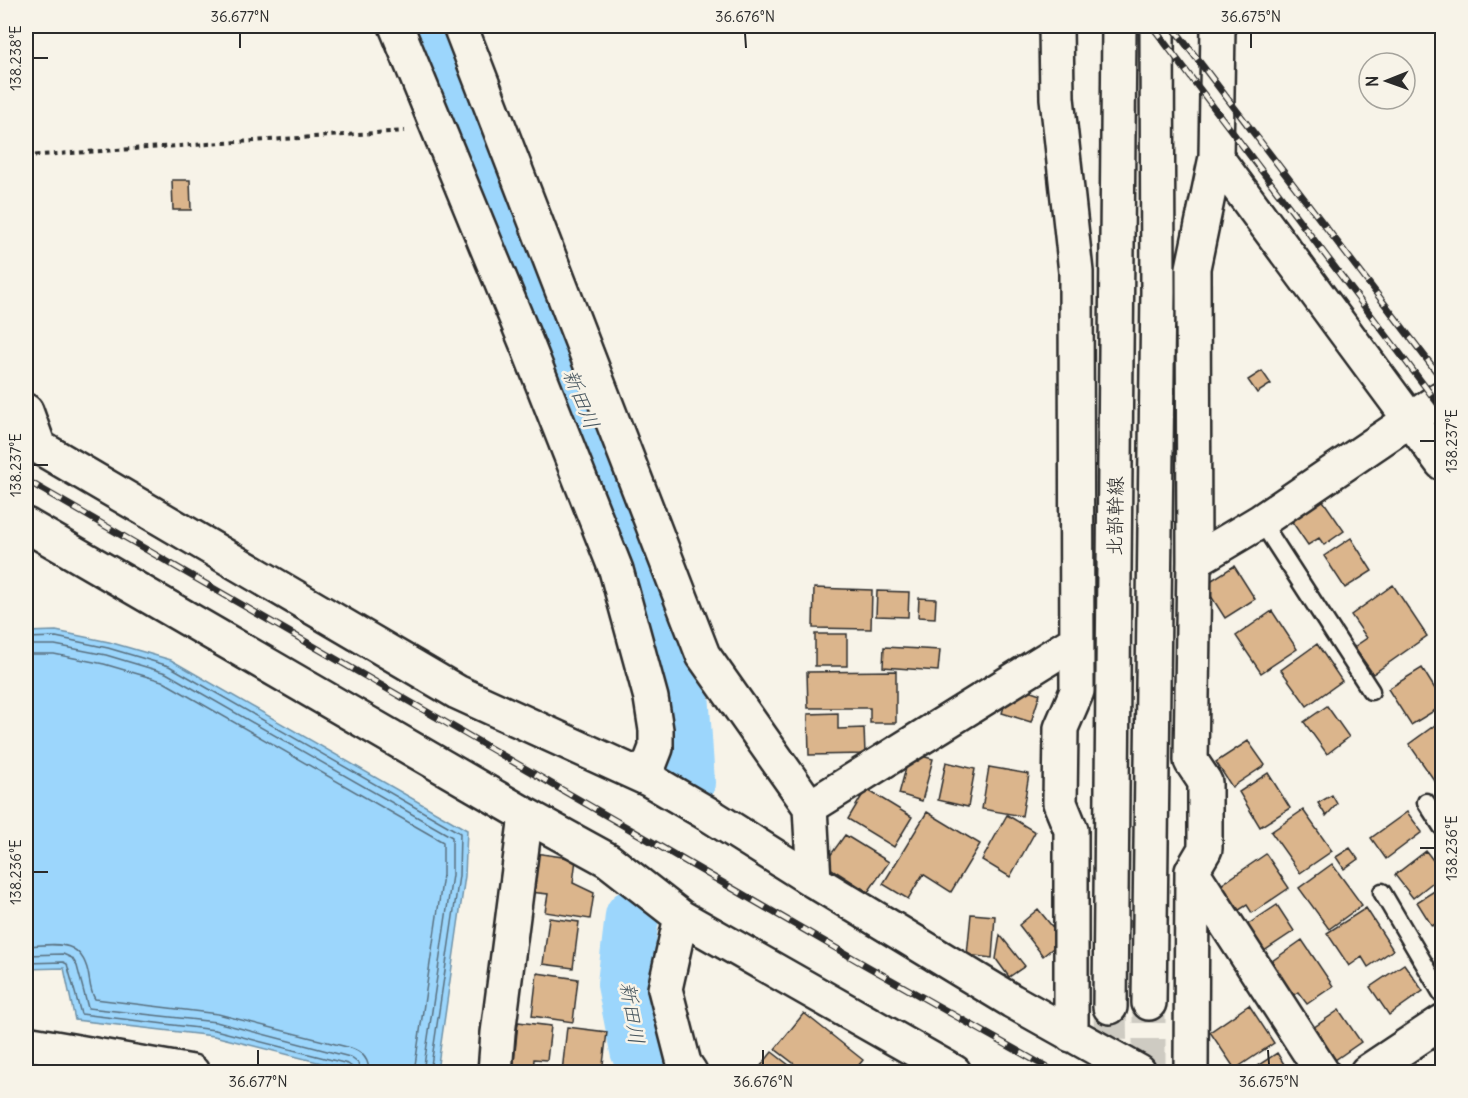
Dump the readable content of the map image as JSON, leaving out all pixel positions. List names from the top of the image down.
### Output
{
  "streets": {
    "street": ["北部幹線"]
  },
  "water": ["新田川"],
  "north": "left",
  "coordinates": [
    "36.677°N",
    "36.676°N",
    "36.675°N",
    "138.238°E",
    "138.237°E",
    "138.236°E"
  ]
}
